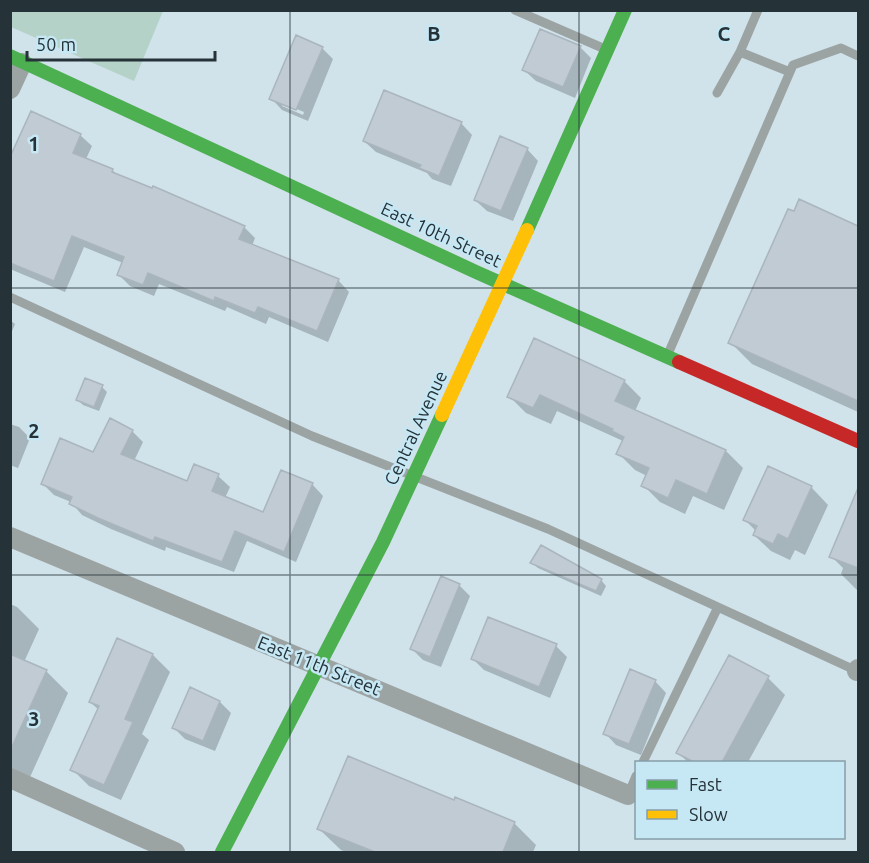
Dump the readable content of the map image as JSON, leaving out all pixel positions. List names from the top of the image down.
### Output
{
  "streets": {
    "main road": ["East 10th Street", "Central Avenue"],
    "street": ["East 11th Street"]
  },
  "crossings": [
    ["East 10th Street", "Central Avenue"],
    ["Central Avenue", "East 11th Street"]
  ],
  "legend": ["Fast", "Slow"],
  "scale_bar": "50 m",
  "grid": {
    "columns": ["B", "C"],
    "rows": ["1", "2", "3"]
  }
}
